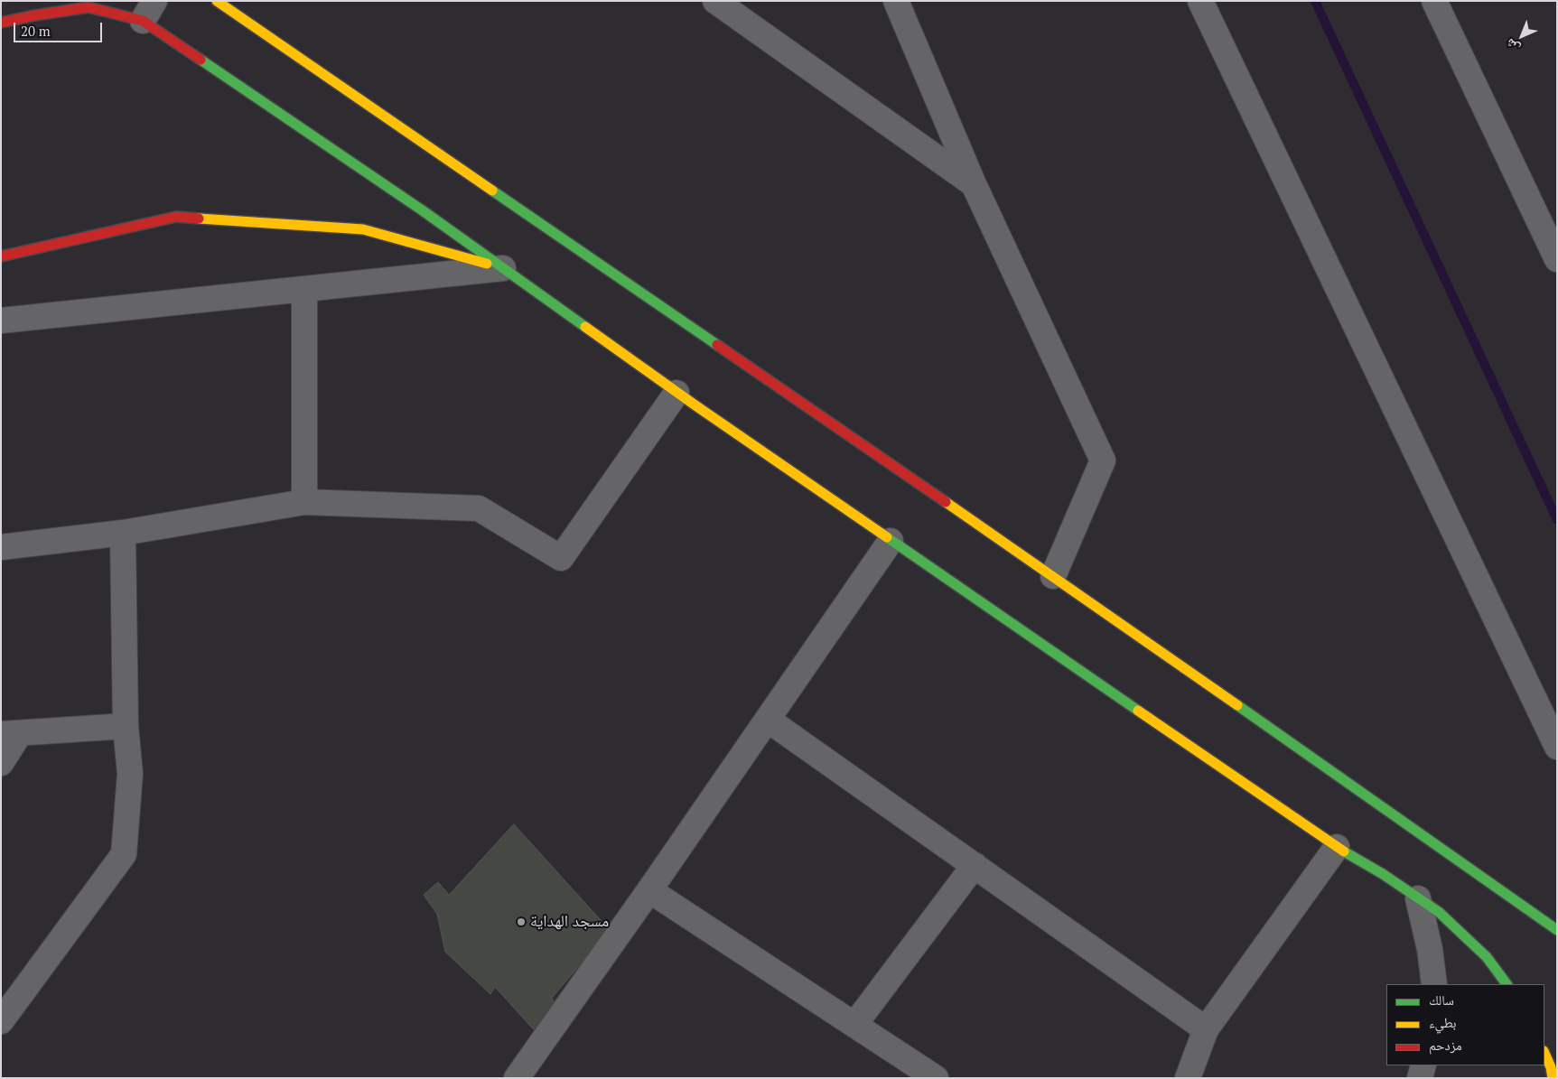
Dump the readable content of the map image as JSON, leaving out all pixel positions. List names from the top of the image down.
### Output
{
  "places": ["مسجد الهداية"],
  "legend": ["سالك", "بطيء", "مزدحم"],
  "scale_bar": "20 m",
  "north": "bottom left"
}
